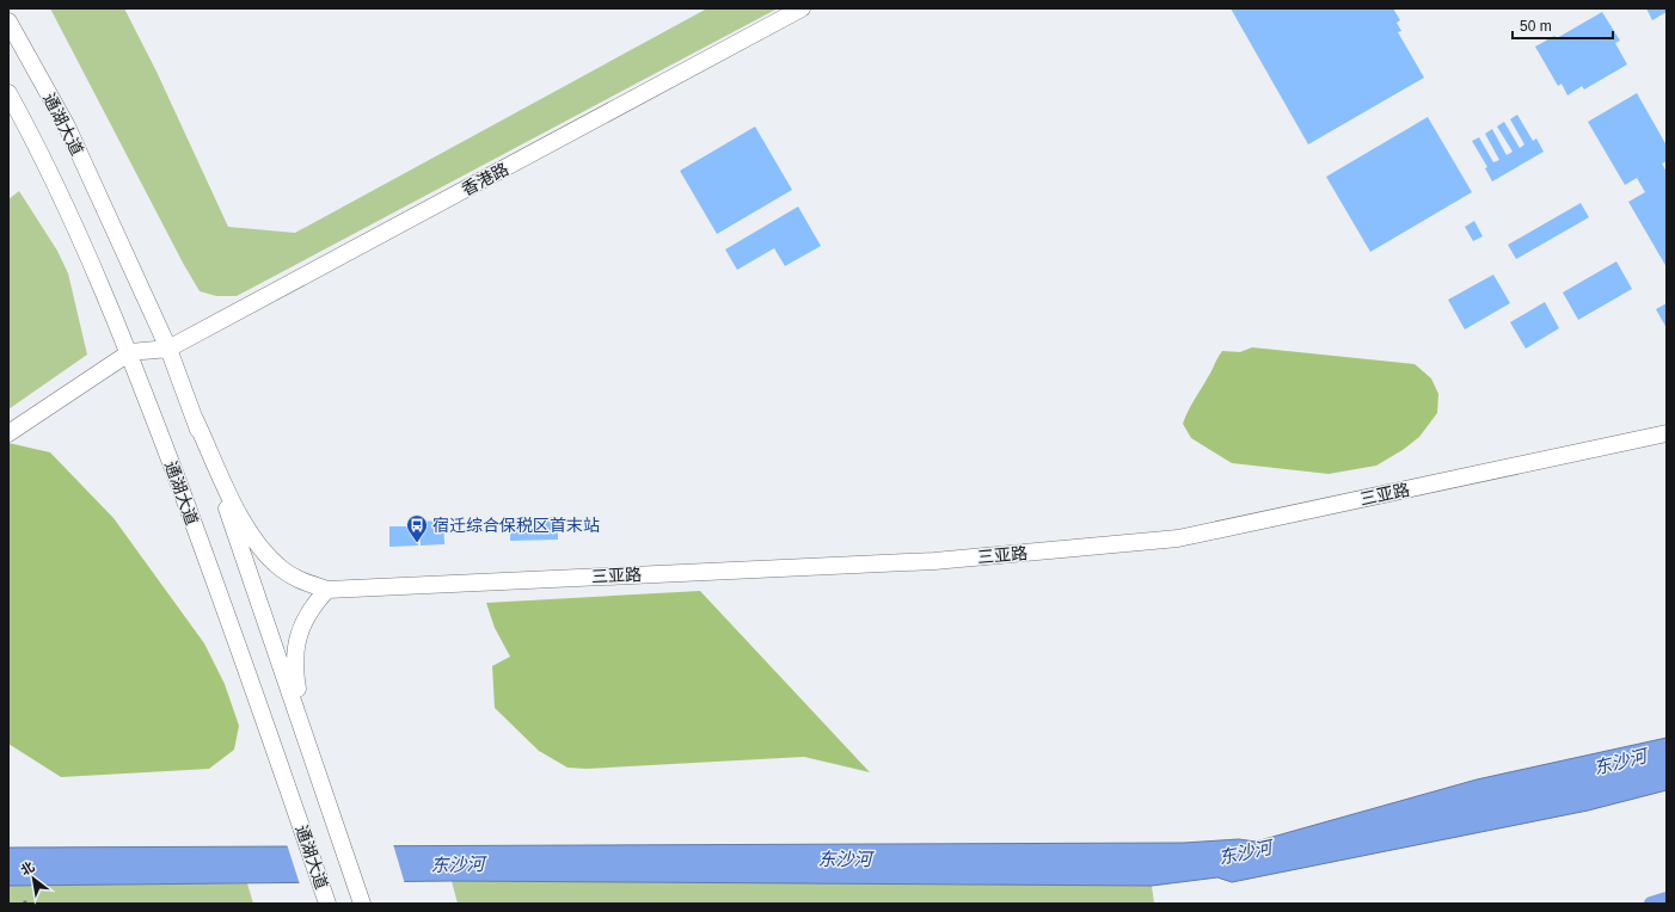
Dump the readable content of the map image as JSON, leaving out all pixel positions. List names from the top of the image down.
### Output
{
  "streets": {
    "street": ["通湖大道", "香港路", "三亚路"]
  },
  "crossings": [
    ["通湖大道", "香港路"]
  ],
  "water": ["东沙河"],
  "places": {
    "bus stop": ["宿迁综合保税区首末站"]
  },
  "scale_bar": "50 m",
  "north": "top left"
}
